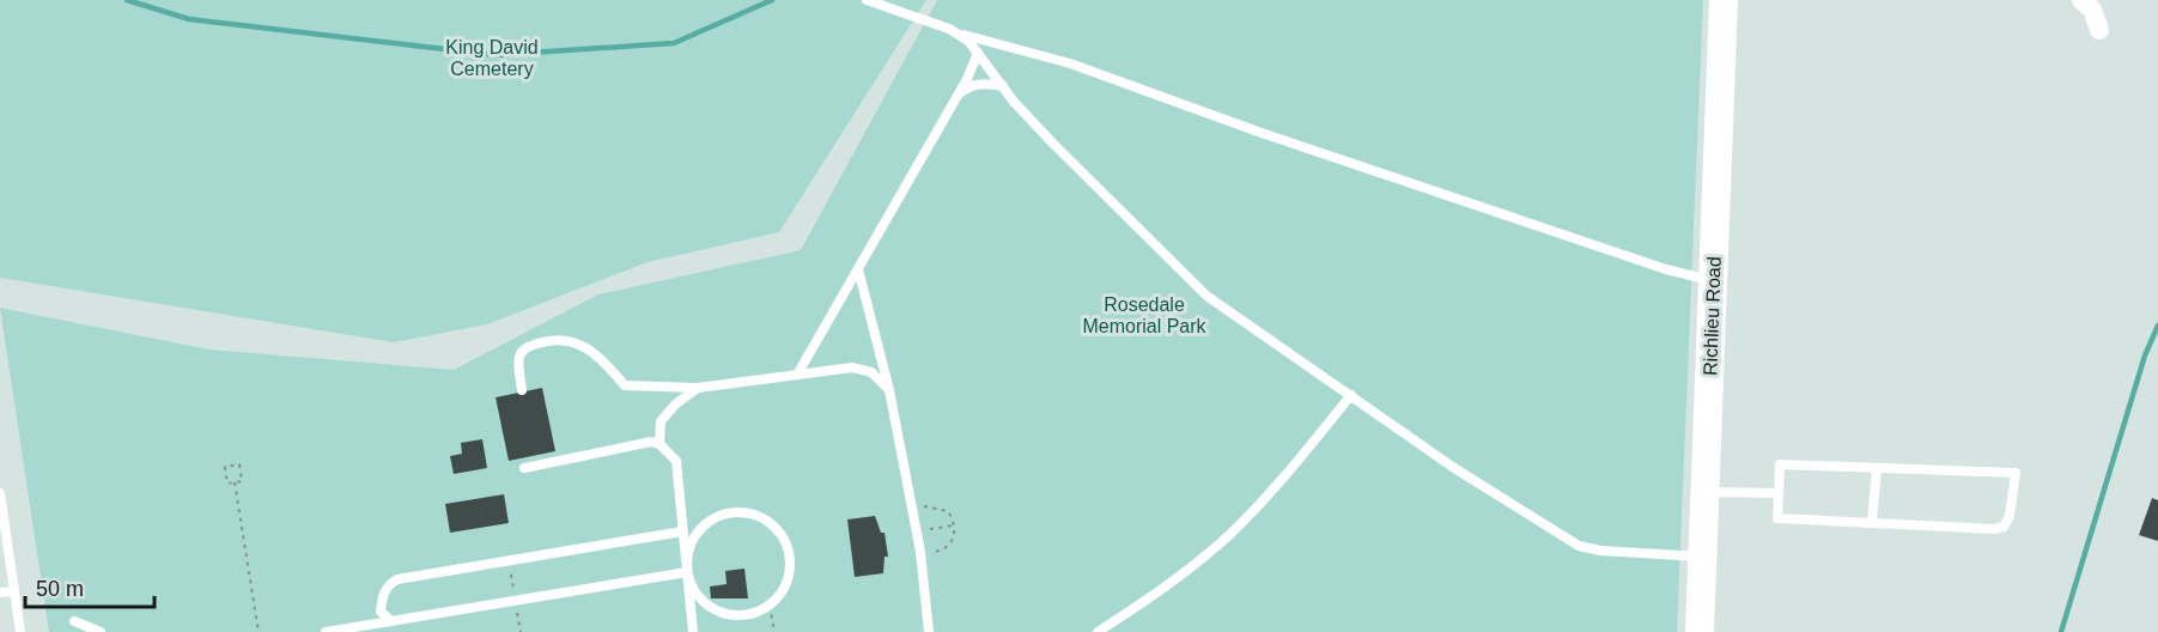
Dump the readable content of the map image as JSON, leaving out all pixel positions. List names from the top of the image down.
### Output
{
  "streets": {
    "main road": ["Richlieu Road"]
  },
  "parks": ["King David Cemetery", "Rosedale Memorial Park"],
  "scale_bar": "50 m"
}
